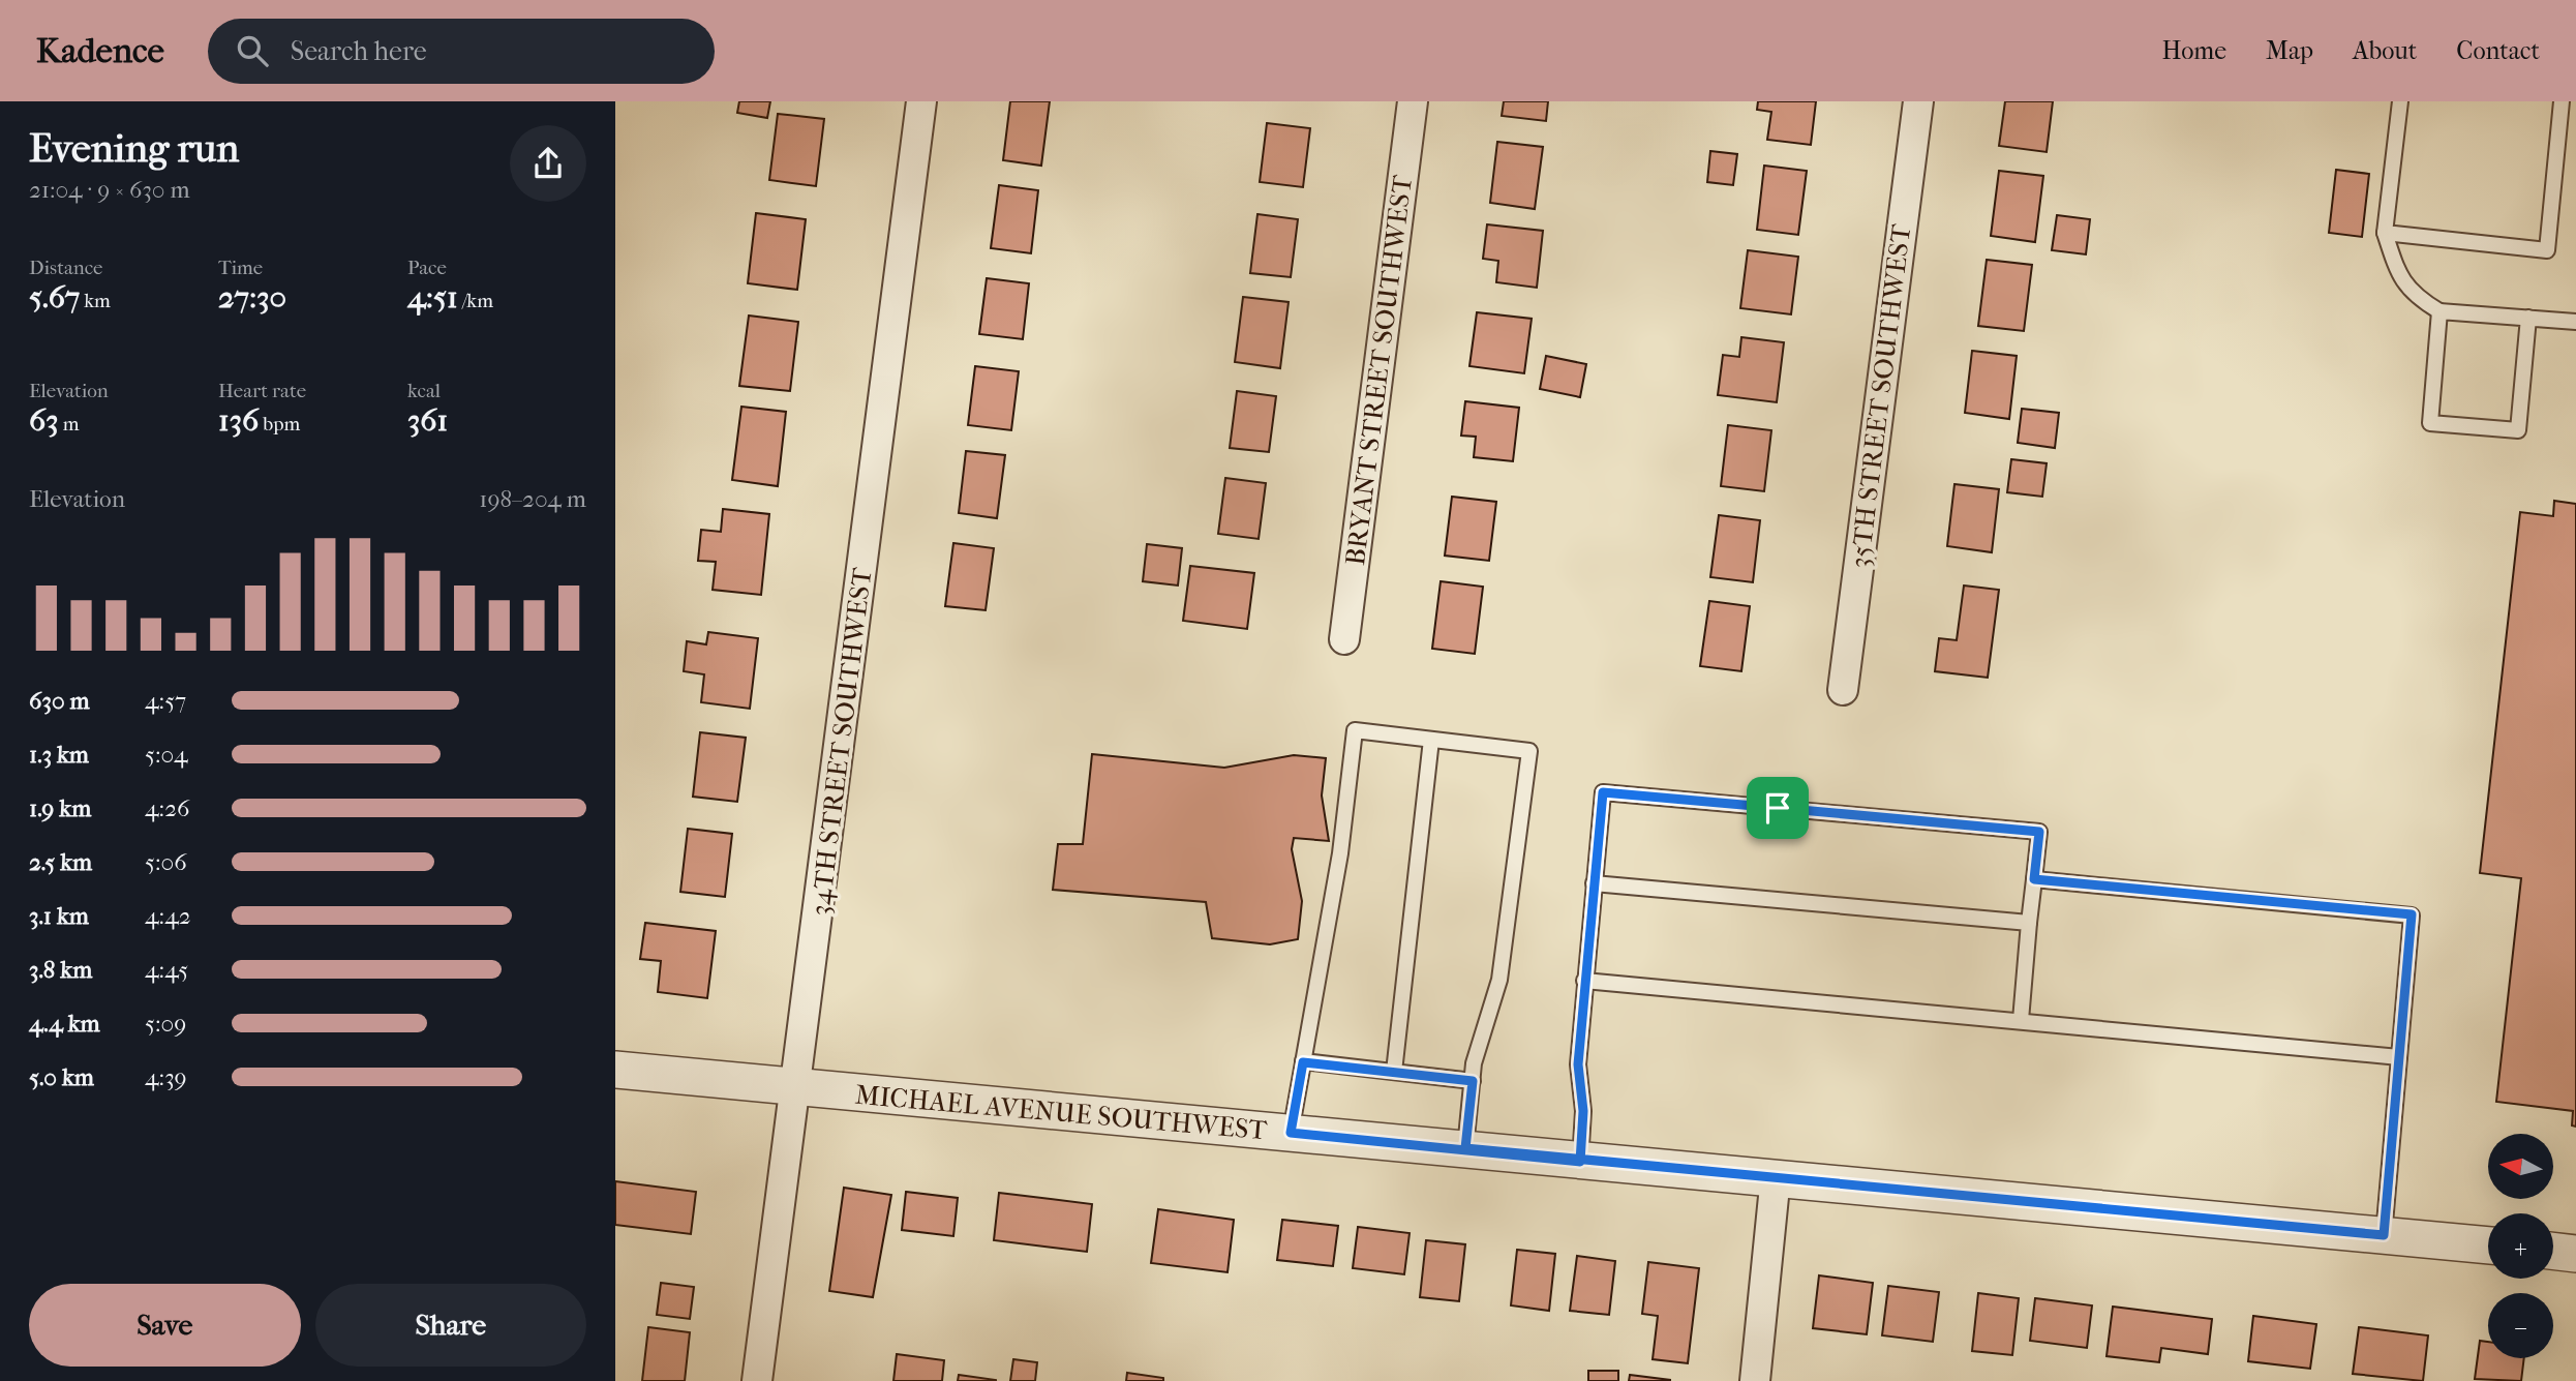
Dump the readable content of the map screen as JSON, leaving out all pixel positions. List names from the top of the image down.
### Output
{
  "streets": {
    "street": [
      "BRYANT STREET SOUTHWEST",
      "35TH STREET SOUTHWEST",
      "34TH STREET SOUTHWEST",
      "MICHAEL AVENUE SOUTHWEST"
    ]
  },
  "crossings": [
    ["34TH STREET SOUTHWEST", "MICHAEL AVENUE SOUTHWEST"]
  ],
  "north": "left",
  "page": {
    "header": "Kadence",
    "search": "Search here",
    "nav": [
      "Home",
      "Map",
      "About",
      "Contact"
    ],
    "heading": ["Evening run", "21:04 · 9 × 630 m"],
    "stats": [
      ["Distance", "5.67 km"],
      ["Time", "27:30"],
      ["Pace", "4:51 /km"],
      ["Elevation", "63 m"],
      ["Heart rate", "136 bpm"],
      ["kcal", "361"]
    ],
    "chart": ["Elevation", "198–204 m"],
    "list": [
      {
        "name": "630 m",
        "note": "4:57"
      },
      {
        "name": "1.3 km",
        "note": "5:04"
      },
      {
        "name": "1.9 km",
        "note": "4:26"
      },
      {
        "name": "2.5 km",
        "note": "5:06"
      },
      {
        "name": "3.1 km",
        "note": "4:42"
      },
      {
        "name": "3.8 km",
        "note": "4:45"
      },
      {
        "name": "4.4 km",
        "note": "5:09"
      },
      {
        "name": "5.0 km",
        "note": "4:39"
      }
    ],
    "map_buttons": ["+", "−"],
    "buttons": ["Save", "Share"]
  }
}
